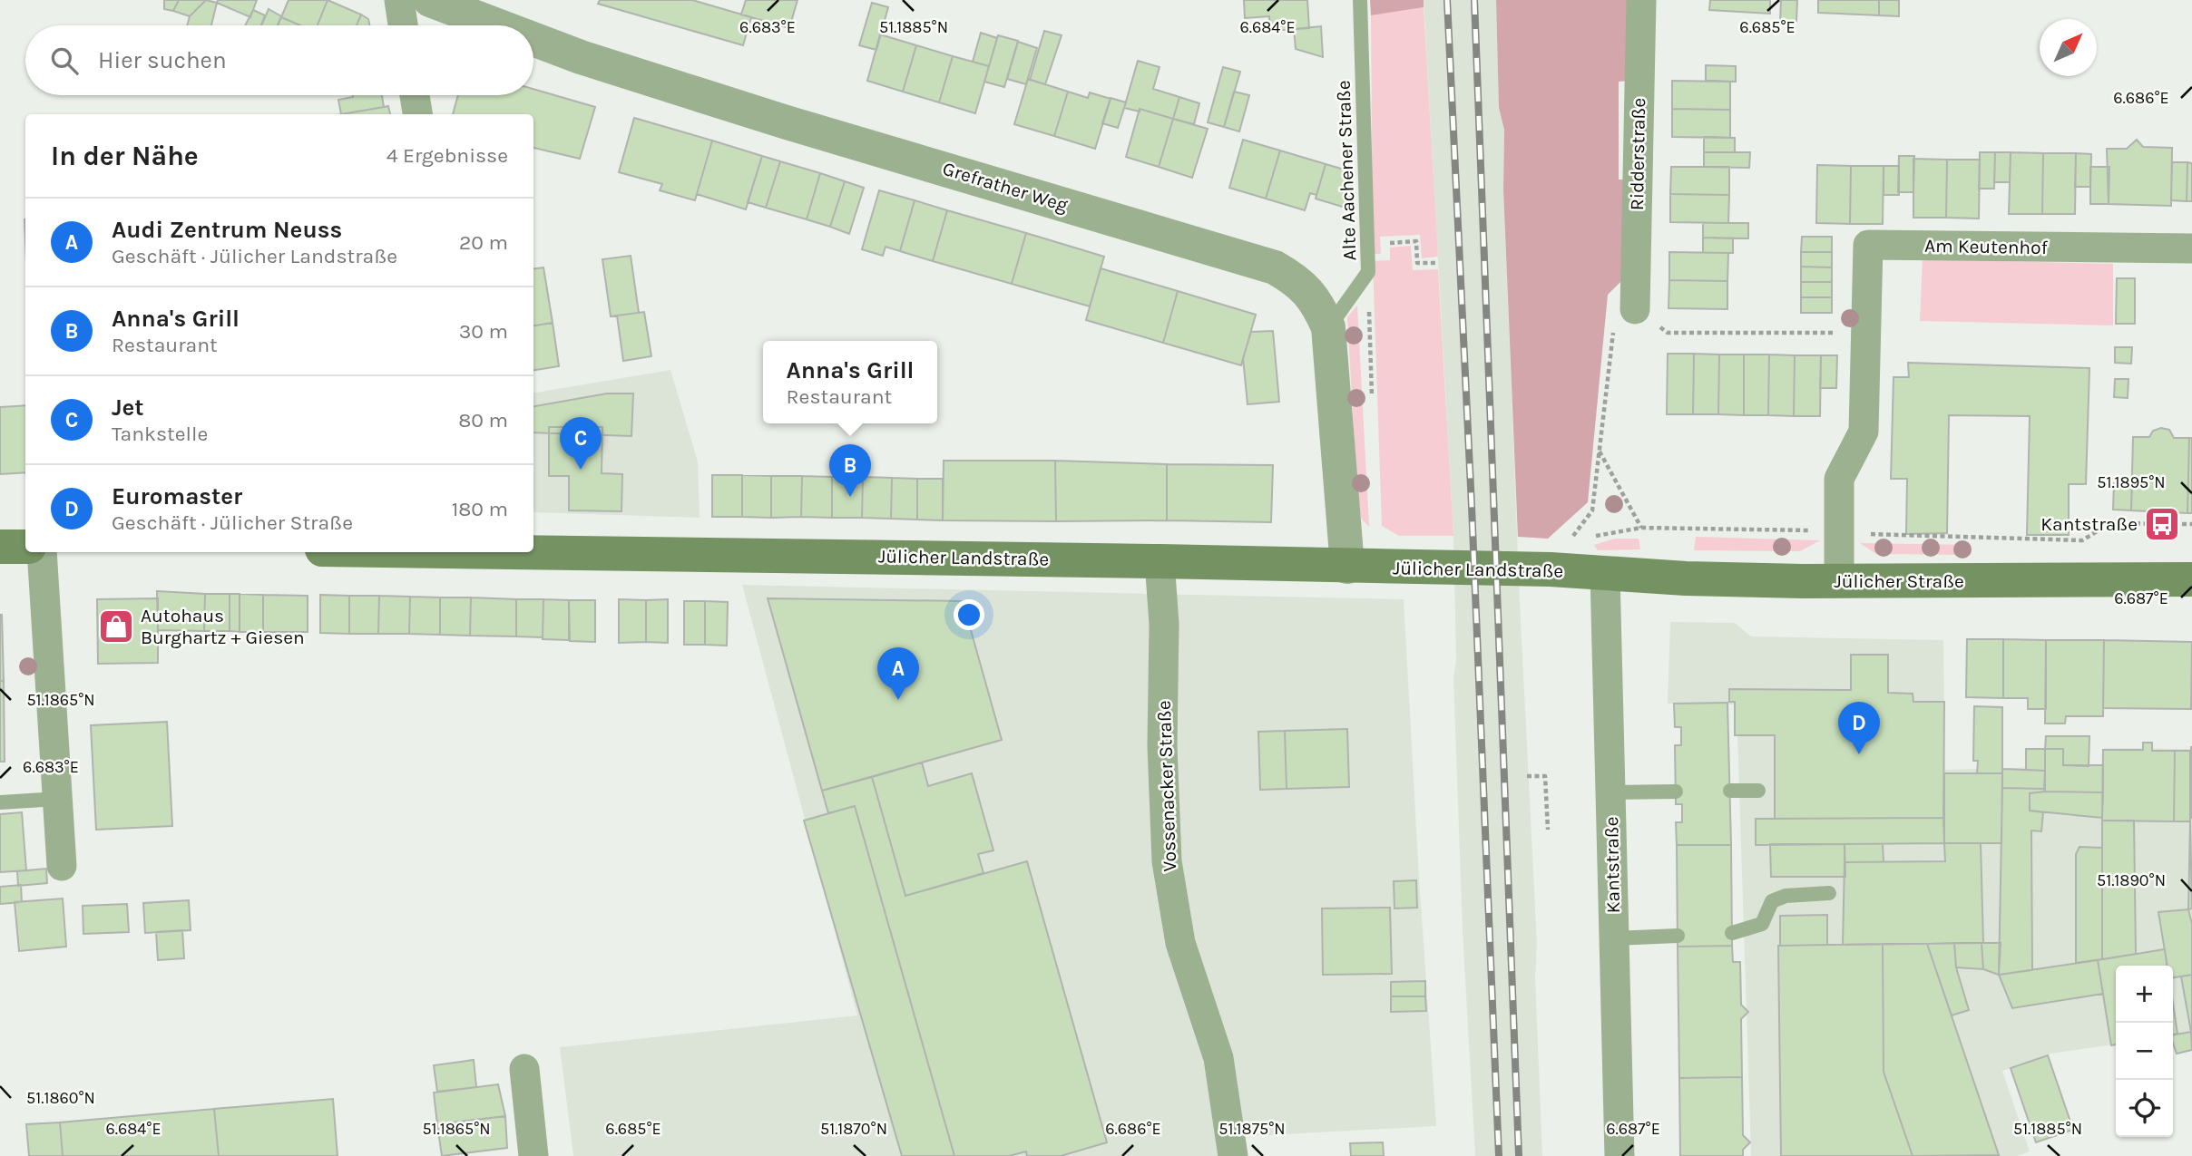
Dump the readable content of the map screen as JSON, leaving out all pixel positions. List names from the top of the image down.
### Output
{
  "streets": {
    "main road": ["Jülicher Landstraße", "Jülicher Straße"],
    "street": [
      "Ridderstraße",
      "Grefrather Weg",
      "Am Keutenhof",
      "Vossenacker Straße",
      "Kantstraße"
    ],
    "lane": ["Alte Aachener Straße"]
  },
  "crossings": [
    ["Alte Aachener Straße", "Grefrather Weg"],
    ["Grefrather Weg", "Jülicher Landstraße"],
    ["Am Keutenhof", "Jülicher Straße"],
    ["Jülicher Landstraße", "Jülicher Straße"],
    ["Jülicher Landstraße", "Vossenacker Straße"],
    ["Jülicher Landstraße", "Kantstraße"],
    ["Jülicher Straße", "Kantstraße"]
  ],
  "places": {
    "bus stop": ["Kantstraße"],
    "shop": ["Autohaus Burghartz + Giesen"]
  },
  "north": "top right",
  "page": {
    "search": "Hier suchen",
    "heading": ["In der Nähe", "4 Ergebnisse"],
    "list": [
      {
        "mark": "A",
        "name": "Audi Zentrum Neuss",
        "note": "Geschäft · Jülicher Landstraße",
        "value": "20 m"
      },
      {
        "mark": "B",
        "name": "Anna's Grill",
        "note": "Restaurant",
        "value": "30 m"
      },
      {
        "mark": "C",
        "name": "Jet",
        "note": "Tankstelle",
        "value": "80 m"
      },
      {
        "mark": "D",
        "name": "Euromaster",
        "note": "Geschäft · Jülicher Straße",
        "value": "180 m"
      }
    ],
    "popup": ["Anna's Grill", "Restaurant"],
    "pins": [
      "C",
      "B",
      "A",
      "D"
    ],
    "map_buttons": ["+", "−"]
  },
  "coordinates": [
    "6.683°E",
    "51.1885°N",
    "6.684°E",
    "6.685°E",
    "6.686°E",
    "51.1895°N",
    "6.687°E",
    "51.1865°N",
    "51.1890°N",
    "51.1860°N",
    "51.1870°N",
    "51.1875°N"
  ]
}
